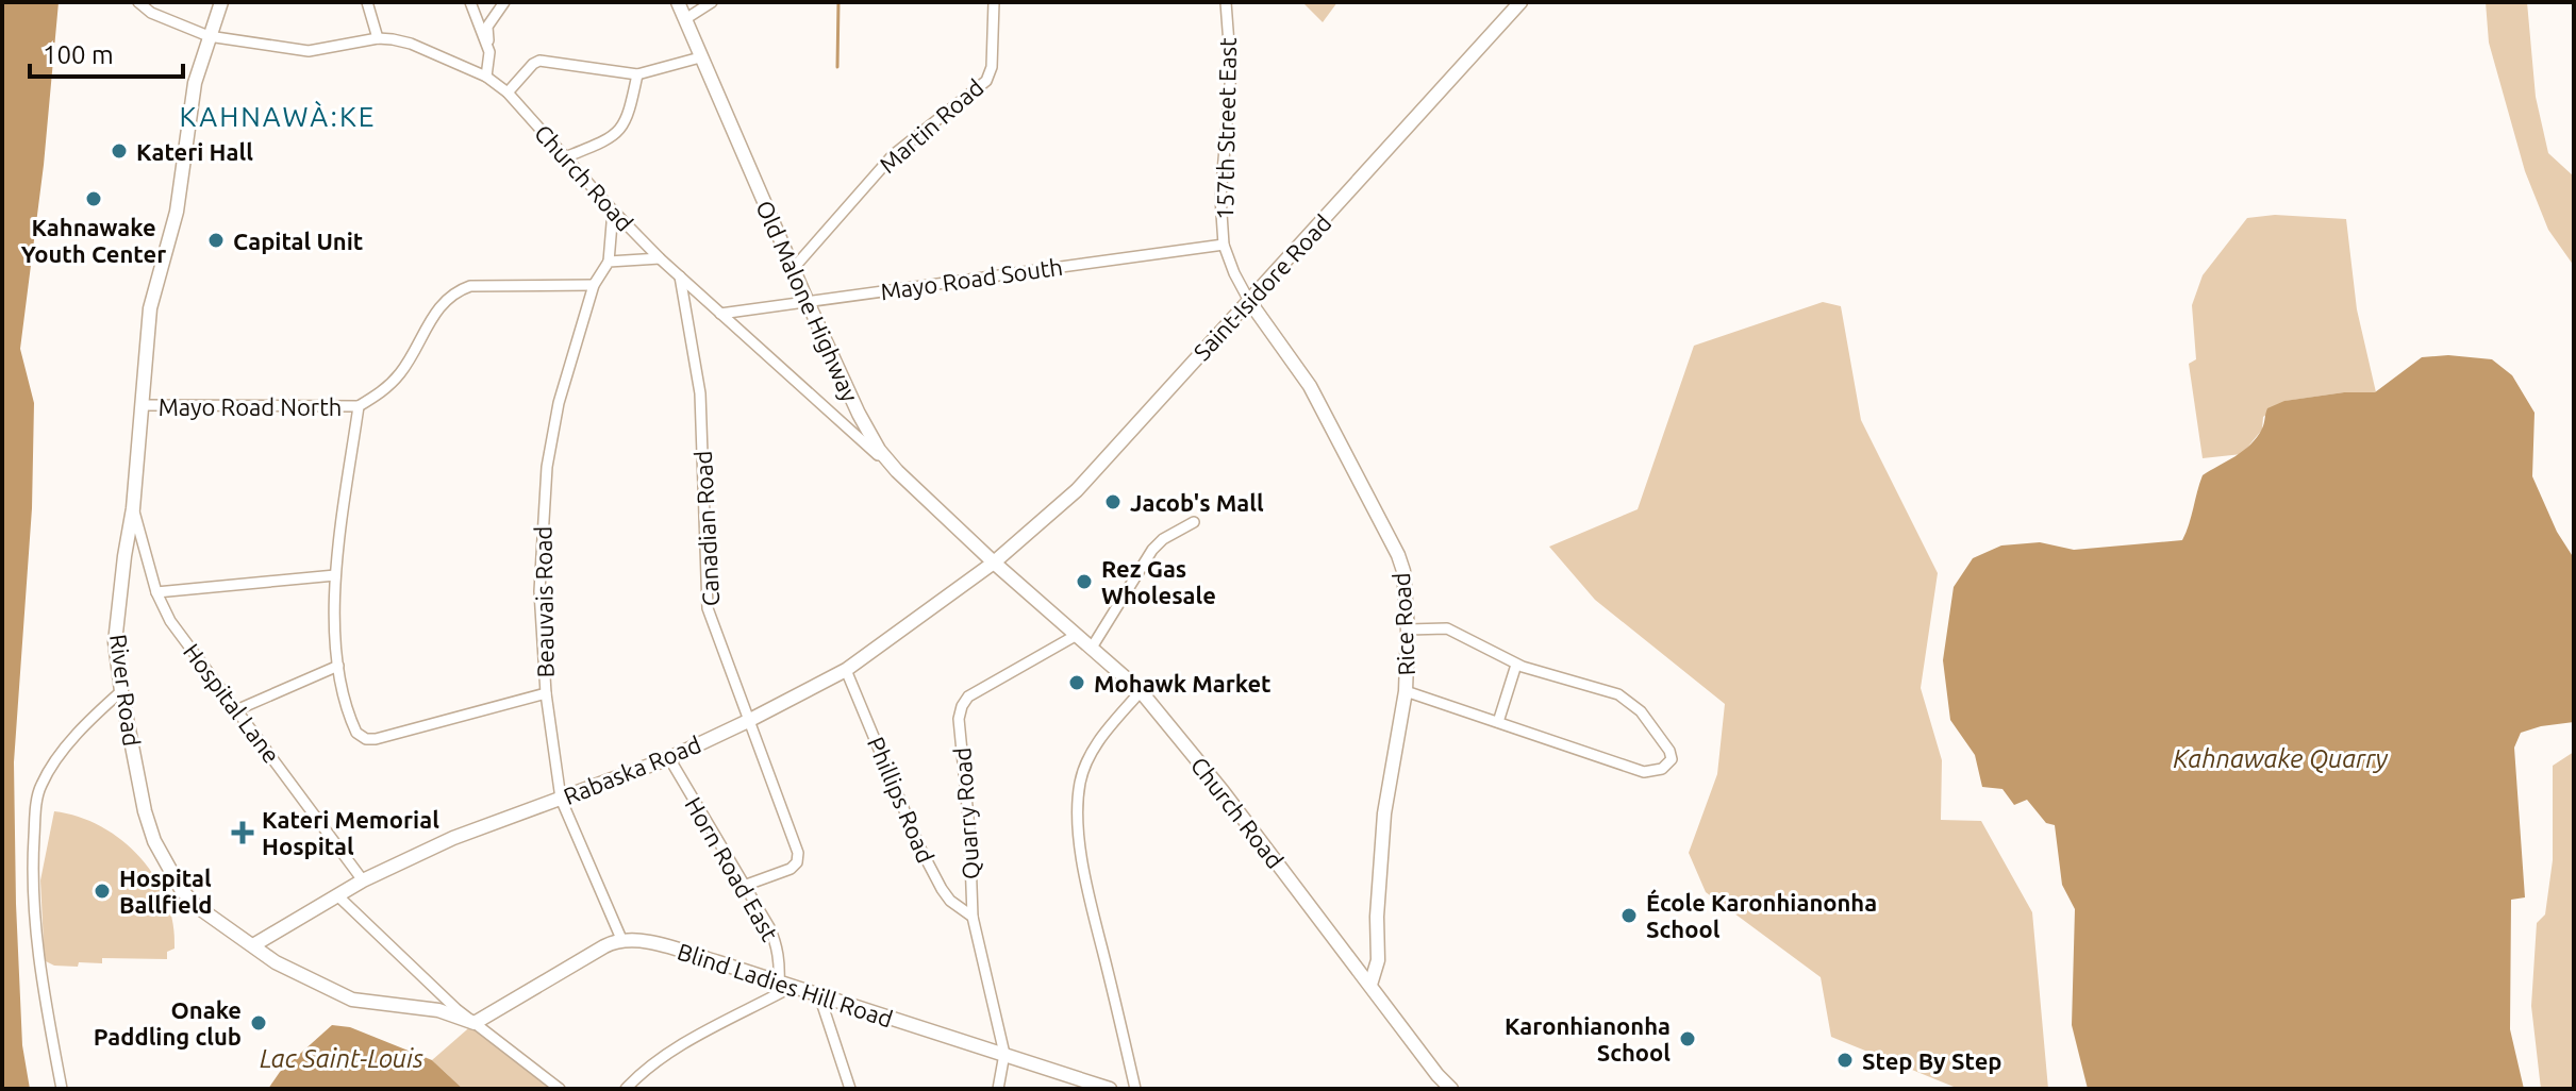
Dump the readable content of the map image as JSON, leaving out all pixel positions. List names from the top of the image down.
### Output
{
  "streets": {
    "street": [
      "Martin Road",
      "157th Street East",
      "Church Road",
      "Mayo Road South",
      "Saint-Isidore Road",
      "Old Malone Highway",
      "Mayo Road North",
      "Canadian Road",
      "Beauvais Road",
      "Rice Road",
      "River Road",
      "Hospital Lane",
      "Rabaska Road",
      "Phillips Road",
      "Quarry Road",
      "Horn Road East",
      "Blind Ladies Hill Road"
    ]
  },
  "crossings": [
    ["Martin Road", "Old Malone Highway"],
    ["157th Street East", "Mayo Road South"],
    ["157th Street East", "Saint-Isidore Road"],
    ["157th Street East", "Rice Road"],
    ["Church Road", "Mayo Road South"],
    ["Church Road", "Saint-Isidore Road"],
    ["Church Road", "Old Malone Highway"],
    ["Church Road", "Canadian Road"],
    ["Church Road", "Beauvais Road"],
    ["Church Road", "Rice Road"],
    ["Church Road", "River Road"],
    ["Church Road", "Rabaska Road"],
    ["Church Road", "Quarry Road"],
    ["Mayo Road South", "Old Malone Highway"],
    ["Saint-Isidore Road", "Old Malone Highway"],
    ["Saint-Isidore Road", "Rice Road"],
    ["Saint-Isidore Road", "Rabaska Road"],
    ["Old Malone Highway", "Rabaska Road"],
    ["Mayo Road North", "River Road"],
    ["Canadian Road", "Rabaska Road"],
    ["Canadian Road", "Horn Road East"],
    ["Beauvais Road", "Rabaska Road"],
    ["Beauvais Road", "Blind Ladies Hill Road"],
    ["River Road", "Hospital Lane"],
    ["River Road", "Rabaska Road"],
    ["Hospital Lane", "Rabaska Road"],
    ["Rabaska Road", "Phillips Road"],
    ["Rabaska Road", "Horn Road East"],
    ["Phillips Road", "Quarry Road"],
    ["Quarry Road", "Blind Ladies Hill Road"],
    ["Horn Road East", "Blind Ladies Hill Road"]
  ],
  "districts": ["KAHNAWÀ:KE"],
  "water": ["Kahnawake Quarry", "Lac Saint-Louis"],
  "places": {
    "other": [
      "Kateri Hall",
      "Kahnawake Youth Center",
      "Capital Unit",
      "Jacob's Mall",
      "Rez Gas Wholesale",
      "Mohawk Market",
      "Hospital Ballfield",
      "École Karonhianonha School",
      "Onake Paddling club",
      "Karonhianonha School",
      "Step By Step"
    ],
    "health": ["Kateri Memorial Hospital"]
  },
  "scale_bar": "100 m"
}
